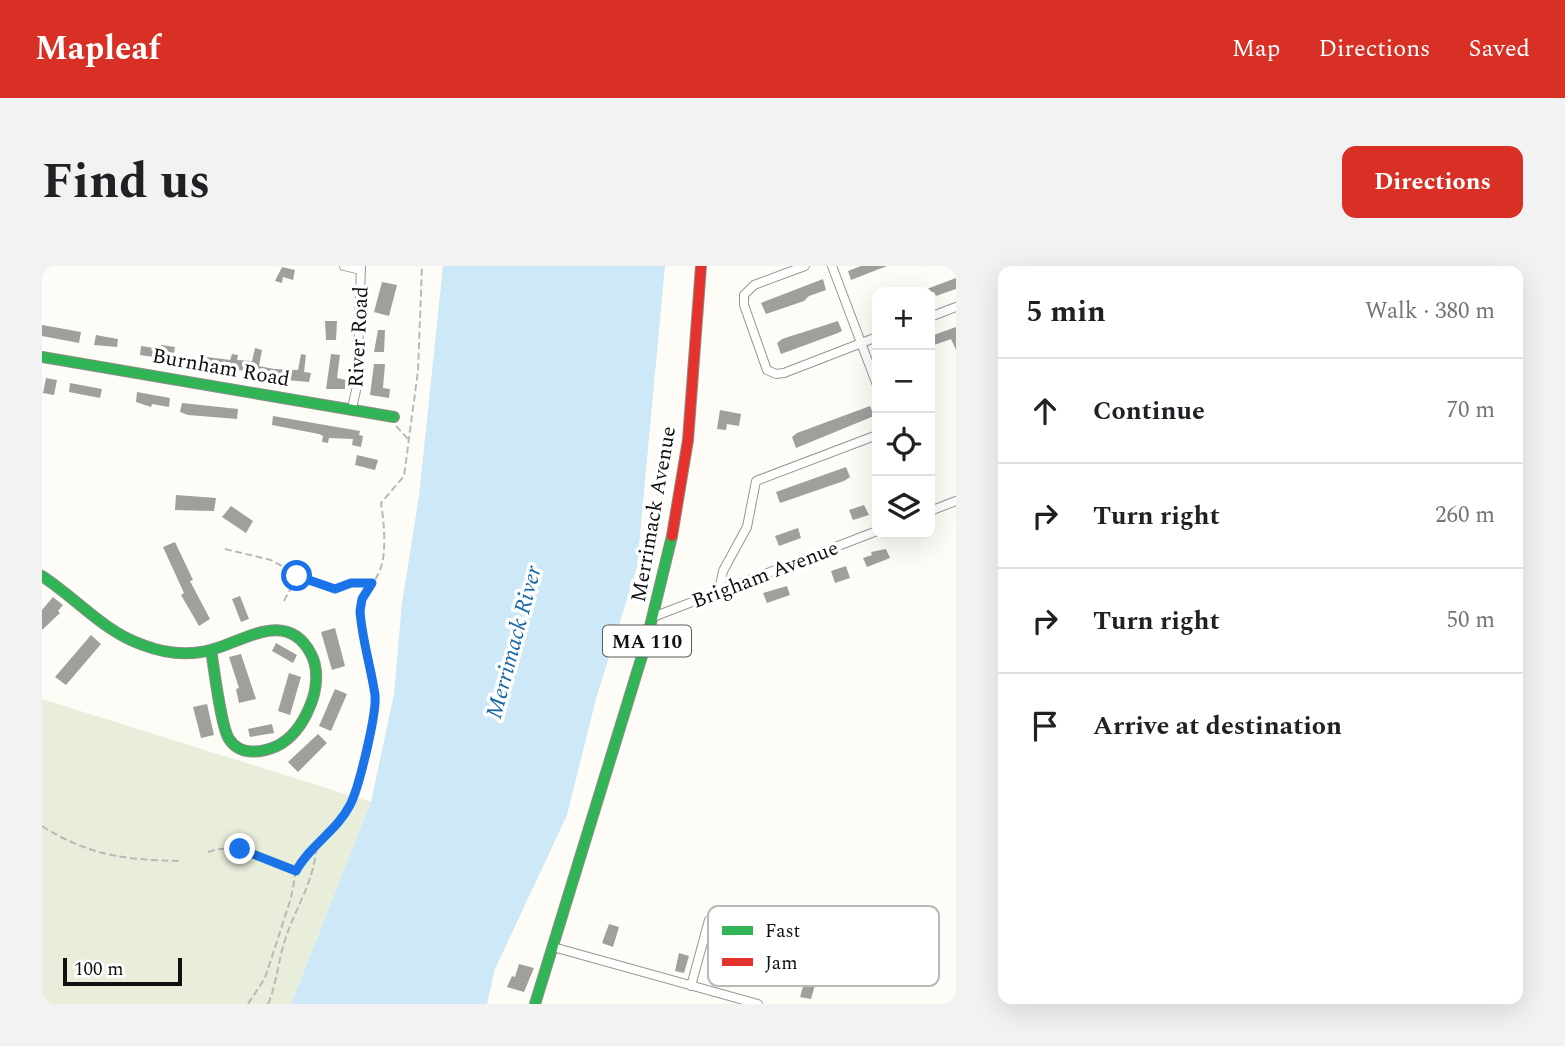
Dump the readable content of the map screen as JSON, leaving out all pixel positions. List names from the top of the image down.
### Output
{
  "streets": {
    "street": [
      "River Road",
      "Burnham Road",
      "Merrimack Avenue",
      "Brigham Avenue",
      "MA 110"
    ]
  },
  "crossings": [
    ["River Road", "Burnham Road"],
    ["Merrimack Avenue", "Brigham Avenue"]
  ],
  "water": ["Merrimack River"],
  "legend": ["Fast", "Jam"],
  "scale_bar": "100 m",
  "page": {
    "header": "Mapleaf",
    "nav": ["Map", "Directions", "Saved"],
    "title": "Find us",
    "buttons": "Directions",
    "heading": ["5 min", "Walk · 380 m"],
    "map_buttons": ["+", "−"],
    "list": [
      ["Continue", "70 m"],
      ["Turn right", "260 m"],
      ["Turn right", "50 m"],
      "Arrive at destination"
    ],
    "scale": "100 m"
  }
}
